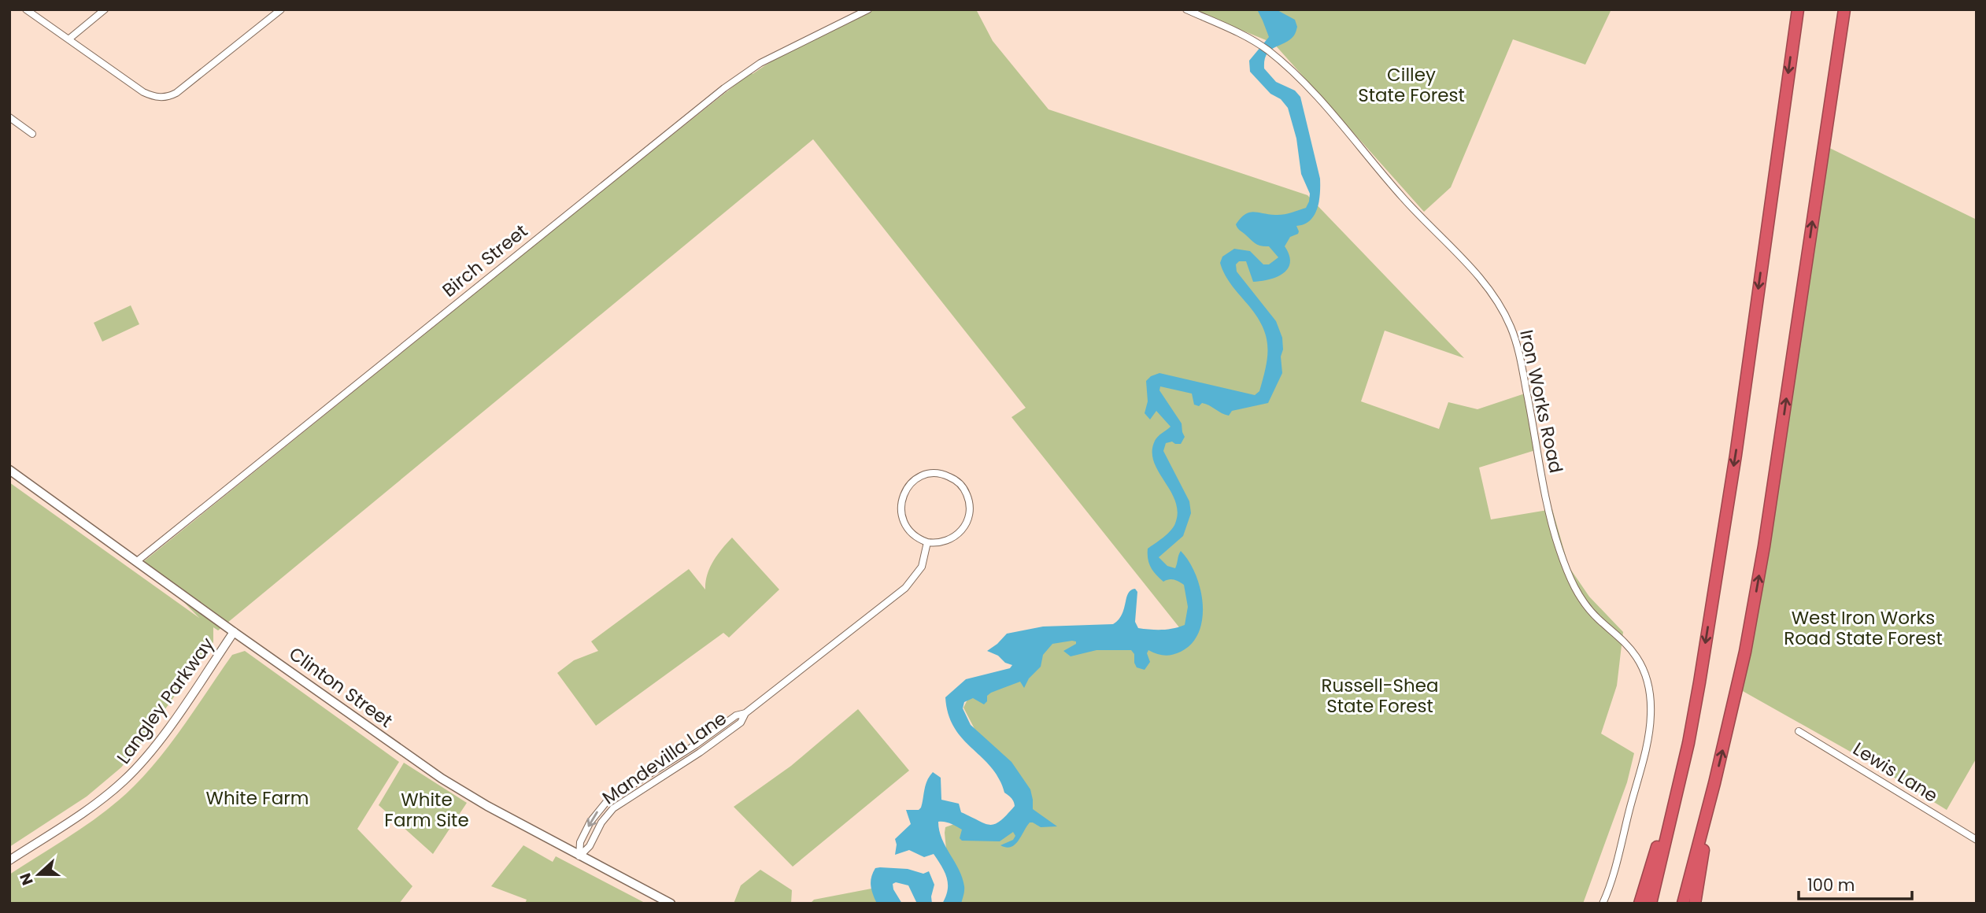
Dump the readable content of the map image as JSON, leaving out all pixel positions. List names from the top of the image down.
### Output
{
  "streets": {
    "main road": ["Clinton Street"],
    "street": [
      "Birch Street",
      "Iron Works Road",
      "Langley Parkway",
      "Mandevilla Lane",
      "Lewis Lane"
    ]
  },
  "crossings": [
    ["Birch Street", "Clinton Street"],
    ["Clinton Street", "Langley Parkway"],
    ["Clinton Street", "Mandevilla Lane"]
  ],
  "parks": [
    "Cilley State Forest",
    "West Iron Works Road State Forest",
    "Russell-Shea State Forest",
    "White Farm",
    "White Farm Site"
  ],
  "scale_bar": "100 m",
  "north": "left"
}
